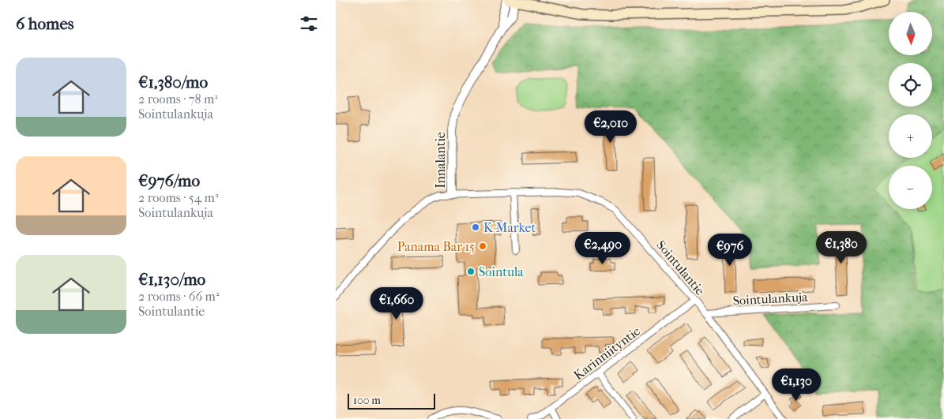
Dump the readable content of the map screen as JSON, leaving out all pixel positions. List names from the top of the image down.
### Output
{
  "streets": {
    "street": [
      "Innalantie",
      "Sointulantie",
      "Sointulankuja",
      "Karinniityntie"
    ]
  },
  "crossings": [
    ["Innalantie", "Sointulantie"],
    ["Sointulantie", "Sointulankuja"],
    ["Sointulantie", "Karinniityntie"]
  ],
  "places": ["K-Market", "Panama Bar 15", "Sointula"],
  "scale_bar": "100 m",
  "north": "bottom",
  "page": {
    "heading": "6 homes",
    "map_buttons": ["+", "−"],
    "list": [
      {
        "name": "€1,380/mo",
        "note": "2 rooms · 78 m² · Sointulankuja"
      },
      {
        "name": "€976/mo",
        "note": "2 rooms · 54 m² · Sointulankuja"
      },
      {
        "name": "€1,130/mo",
        "note": "2 rooms · 66 m² · Sointulantie"
      }
    ],
    "price": [
      "€2,010",
      "€1,380",
      "€2,490",
      "€976",
      "€1,660",
      "€1,130"
    ],
    "scale": "100 m"
  }
}
